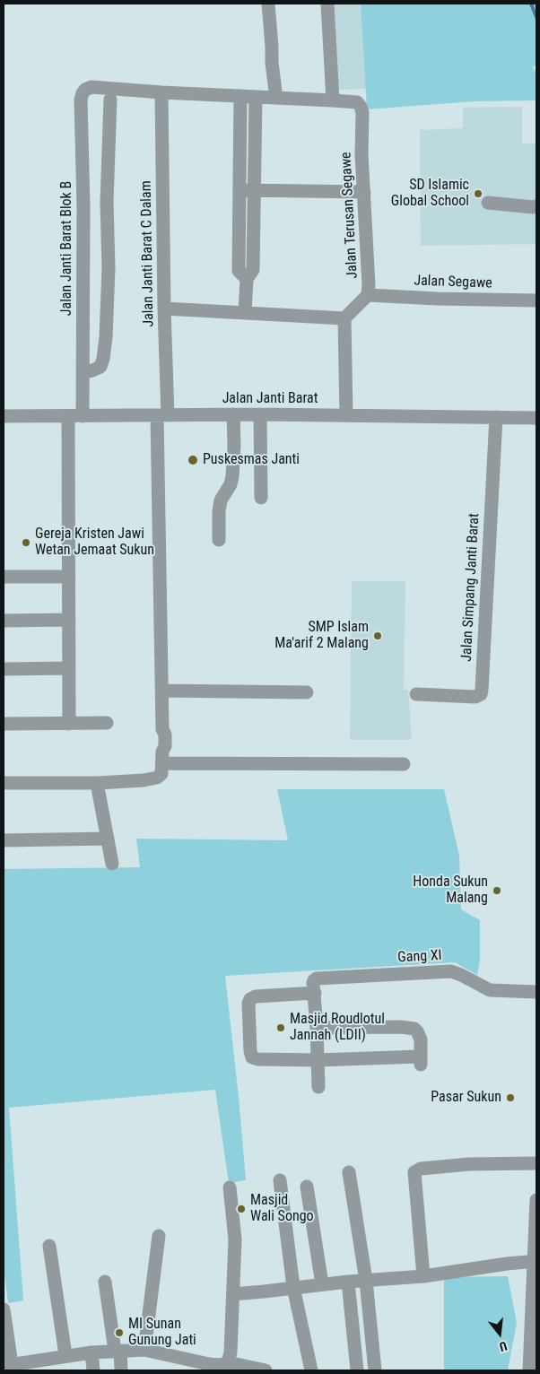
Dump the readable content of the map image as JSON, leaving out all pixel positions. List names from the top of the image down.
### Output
{
  "streets": {
    "street": [
      "Jalan Terusan Segawe",
      "Jalan Janti Barat Blok B",
      "Jalan Janti Barat C Dalam",
      "Jalan Segawe",
      "Jalan Janti Barat",
      "Jalan Simpang Janti Barat",
      "Gang XI"
    ]
  },
  "crossings": [
    ["Jalan Terusan Segawe", "Jalan Segawe"],
    ["Jalan Janti Barat Blok B", "Jalan Janti Barat C Dalam"],
    ["Jalan Janti Barat Blok B", "Jalan Janti Barat"],
    ["Jalan Janti Barat C Dalam", "Jalan Janti Barat"],
    ["Jalan Janti Barat", "Jalan Simpang Janti Barat"]
  ],
  "places": [
    "SD Islamic Global School",
    "Puskesmas Janti",
    "Gereja Kristen Jawi Wetan Jemaat Sukun",
    "SMP Islam Ma'arif 2 Malang",
    "Honda Sukun Malang",
    "Masjid Roudlotul Jannah (LDII)",
    "Pasar Sukun",
    "Masjid Wali Songo",
    "MI Sunan Gunung Jati"
  ],
  "north": "bottom"
}
